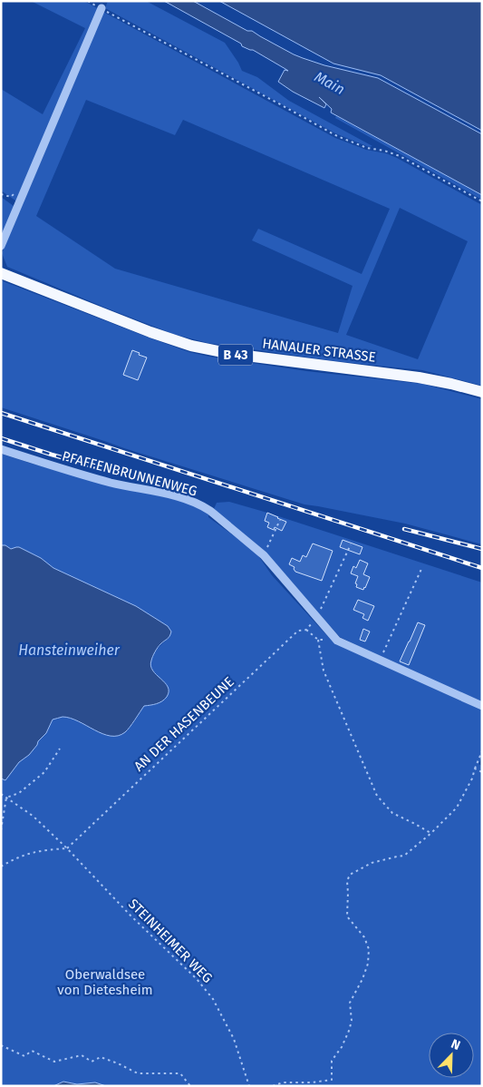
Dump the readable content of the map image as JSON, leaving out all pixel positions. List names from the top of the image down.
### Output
{
  "streets": {
    "main road": ["HANAUER STRASSE", "B 43"],
    "lane": ["PFAFFENBRUNNENWEG"],
    "path": ["AN DER HASENBEUNE", "STEINHEIMER WEG"]
  },
  "crossings": [
    ["PFAFFENBRUNNENWEG", "AN DER HASENBEUNE"],
    ["AN DER HASENBEUNE", "STEINHEIMER WEG"]
  ],
  "water": ["Main", "Hansteinweiher"],
  "parks": ["Oberwaldsee von Dietesheim"],
  "north": "top right"
}
